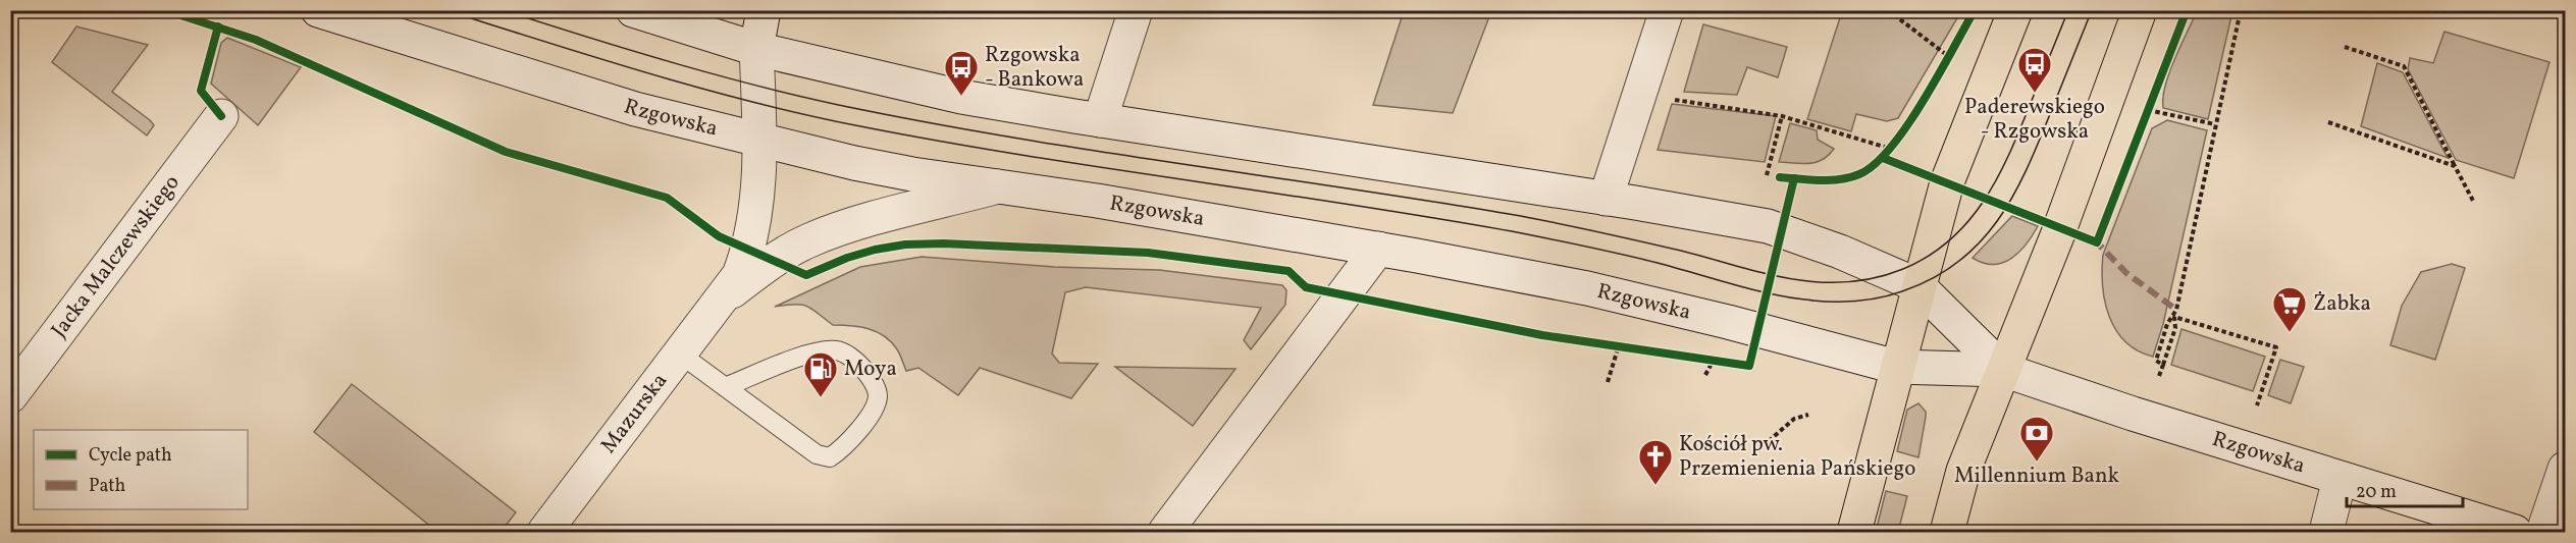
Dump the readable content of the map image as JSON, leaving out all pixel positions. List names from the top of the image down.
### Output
{
  "streets": {
    "main road": ["Rzgowska", "Jacka Malczewskiego", "Mazurska"]
  },
  "crossings": [
    ["Rzgowska", "Mazurska"]
  ],
  "places": {
    "bus stop": ["Paderewskiego - Rzgowska", "Rzgowska - Bankowa"],
    "supermarket": ["Żabka"],
    "fuel station": ["Moya"],
    "bank": ["Millennium Bank"],
    "church": ["Kościół pw. Przemienienia Pańskiego"]
  },
  "legend": ["Cycle path", "Path"],
  "scale_bar": "20 m"
}
